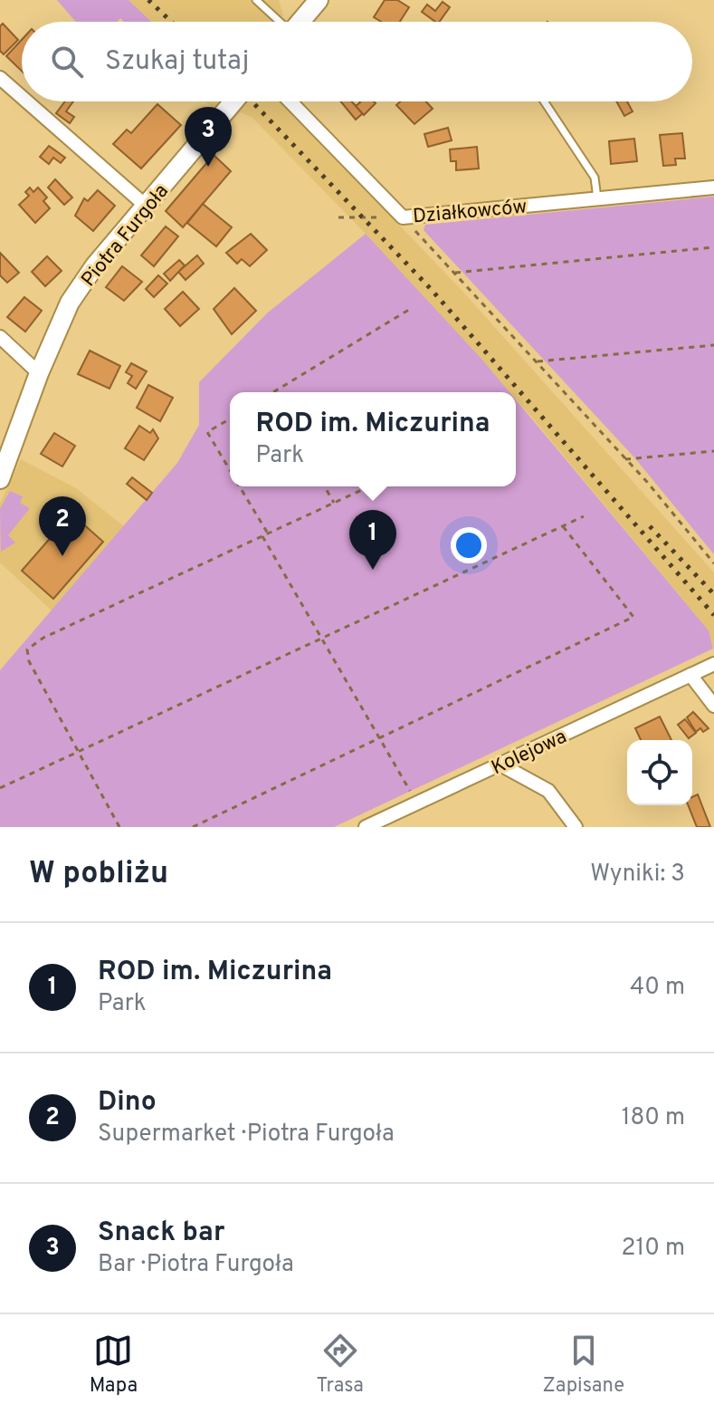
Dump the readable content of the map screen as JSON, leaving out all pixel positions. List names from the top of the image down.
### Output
{
  "streets": {
    "street": ["Działkowców", "Piotra Furgoła", "Kolejowa"]
  },
  "page": {
    "search": "Szukaj tutaj",
    "pins": ["3", "2", "1"],
    "popup": ["ROD im. Miczurina", "Park"],
    "heading": ["W pobliżu", "Wyniki: 3"],
    "list": [
      {
        "mark": "1",
        "name": "ROD im. Miczurina",
        "note": "Park",
        "value": "40 m"
      },
      {
        "mark": "2",
        "name": "Dino",
        "note": "Supermarket · Piotra Furgoła",
        "value": "180 m"
      },
      {
        "mark": "3",
        "name": "Snack bar",
        "note": "Bar · Piotra Furgoła",
        "value": "210 m"
      }
    ],
    "nav": ["Mapa", "Trasa", "Zapisane"]
  }
}
